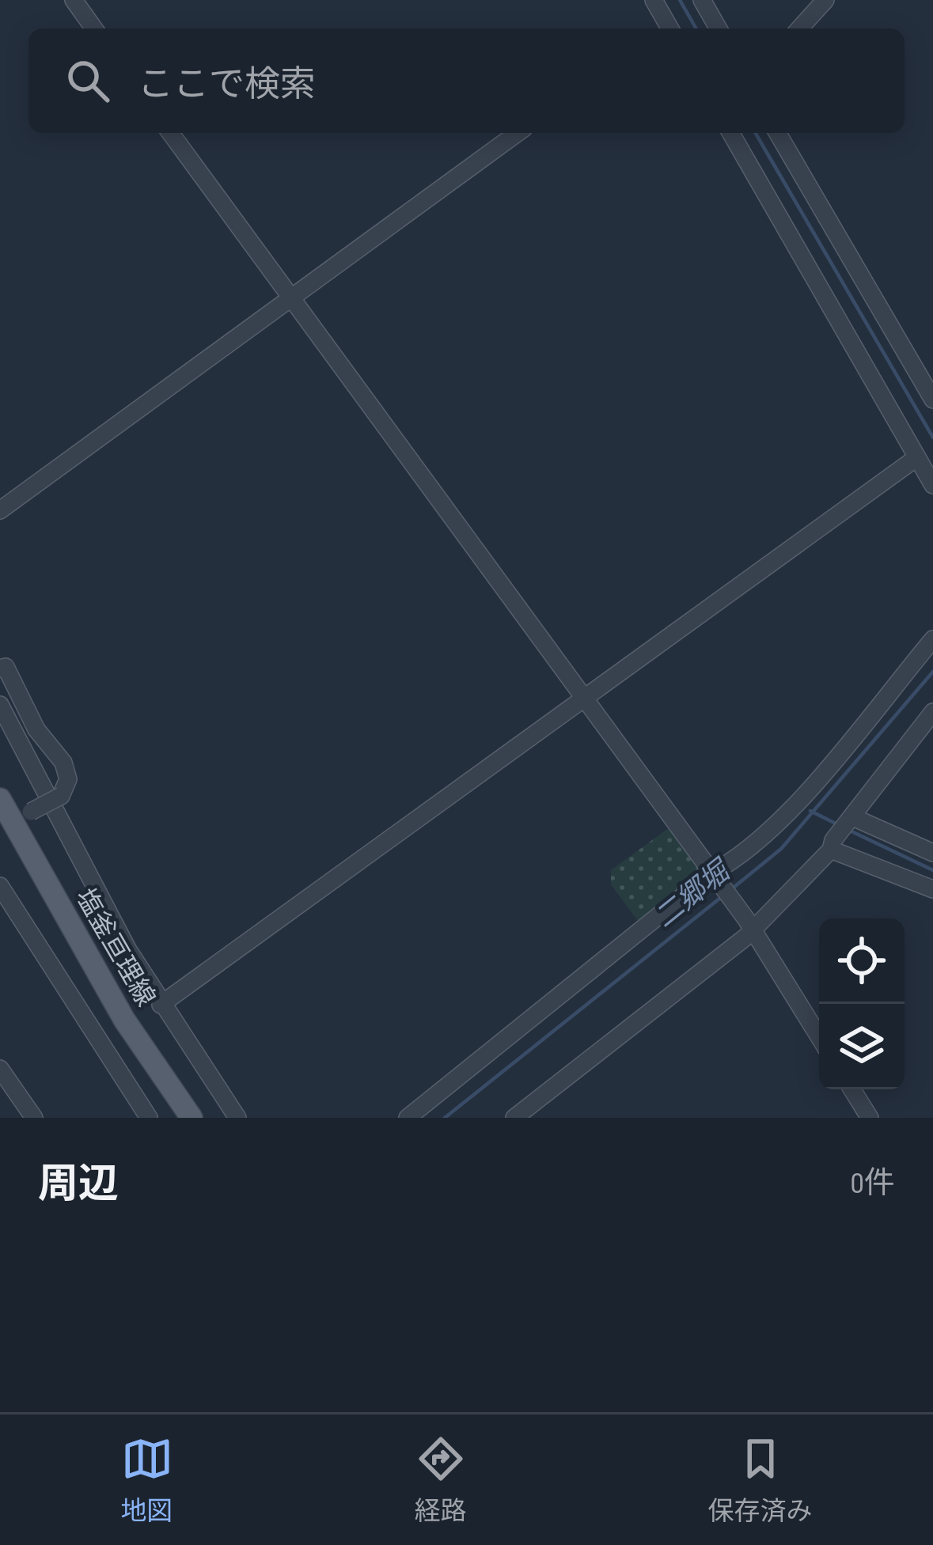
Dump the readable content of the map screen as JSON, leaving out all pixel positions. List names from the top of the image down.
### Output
{
  "streets": {
    "main road": ["塩釜亘理線"]
  },
  "water": ["二郷堀"],
  "page": {
    "search": "ここで検索",
    "heading": ["周辺", "0件"],
    "nav": ["地図", "経路", "保存済み"]
  }
}
